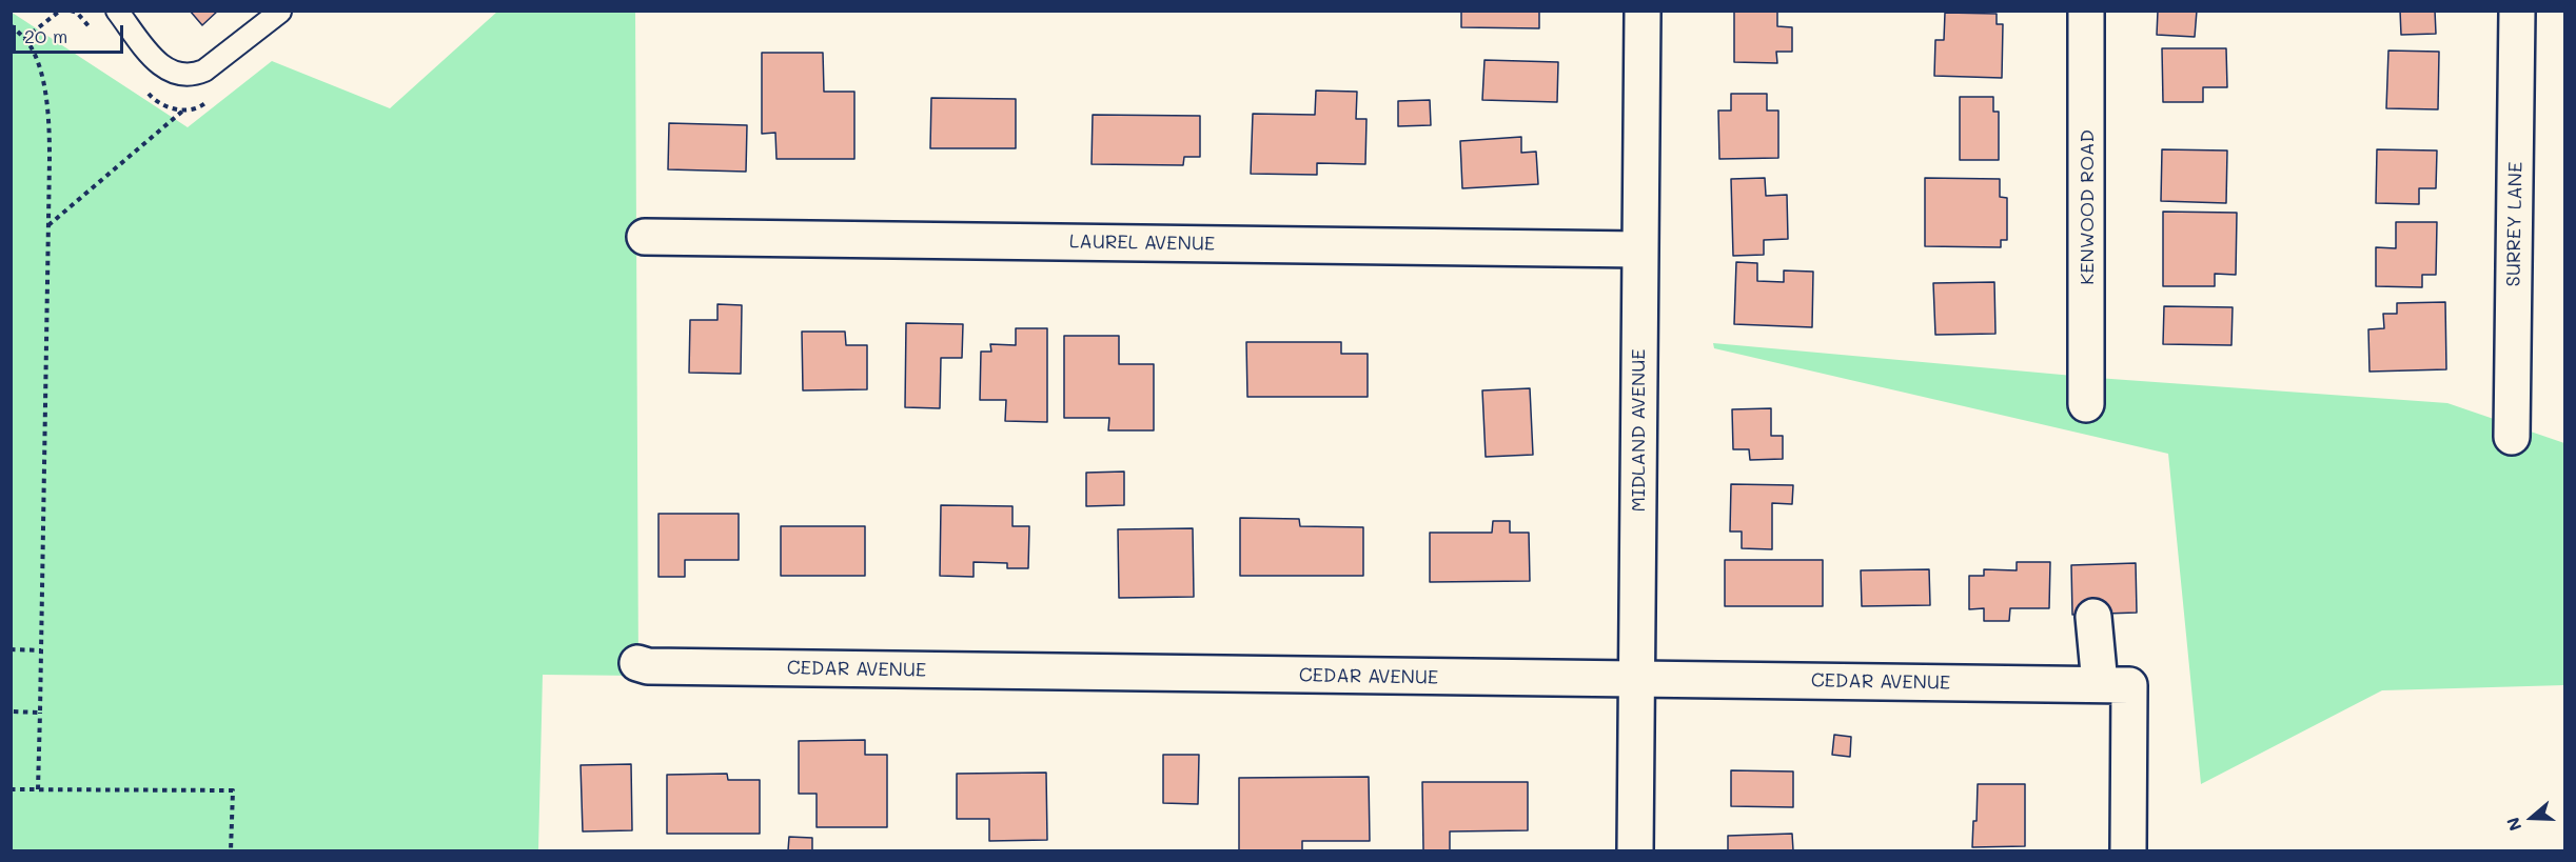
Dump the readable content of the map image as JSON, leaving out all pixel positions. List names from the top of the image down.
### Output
{
  "streets": {
    "street": [
      "KENWOOD ROAD",
      "SURREY LANE",
      "LAUREL AVENUE",
      "MIDLAND AVENUE",
      "CEDAR AVENUE"
    ]
  },
  "crossings": [
    ["LAUREL AVENUE", "MIDLAND AVENUE"],
    ["MIDLAND AVENUE", "CEDAR AVENUE"]
  ],
  "scale_bar": "20 m",
  "north": "left"
}
